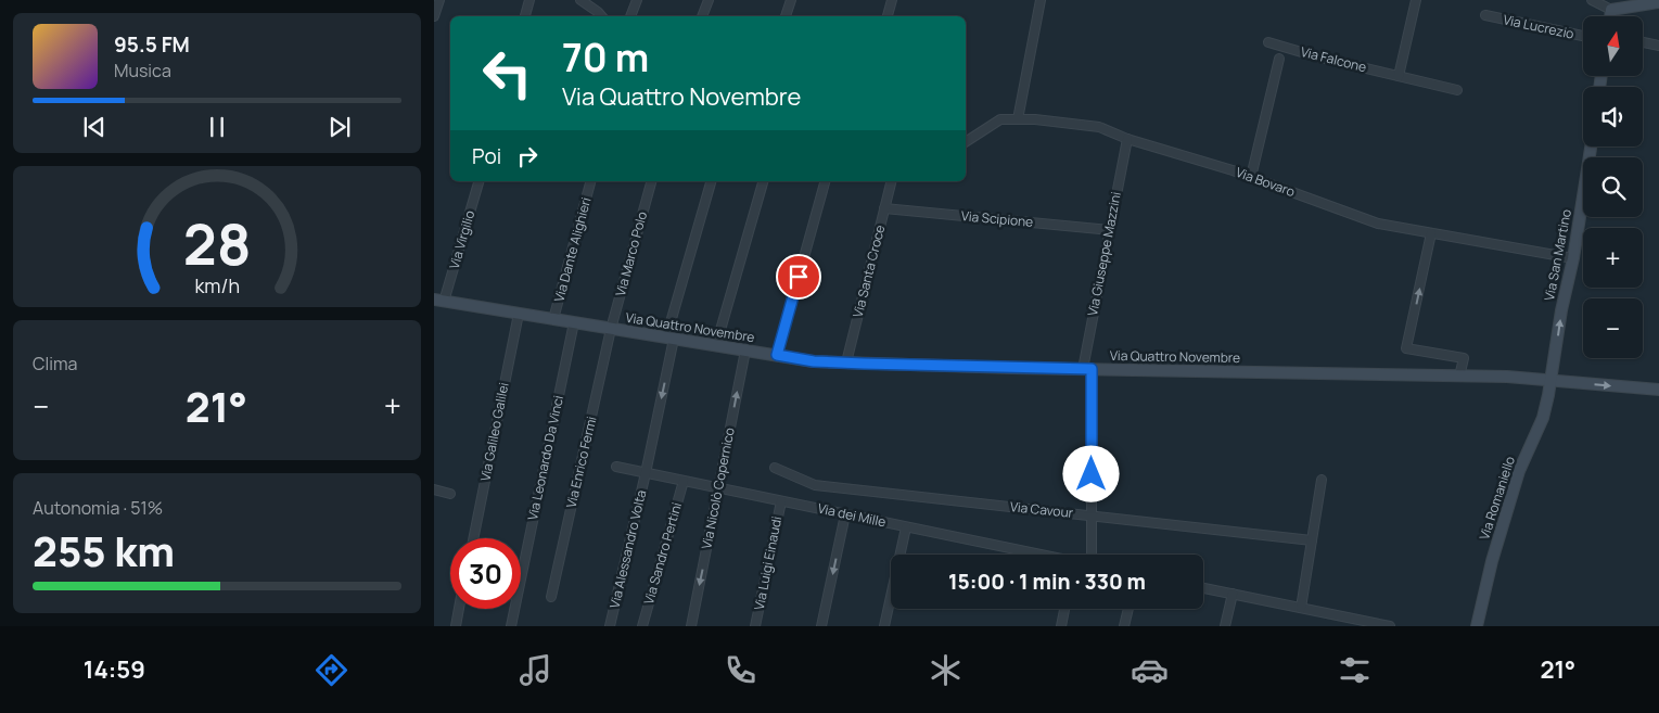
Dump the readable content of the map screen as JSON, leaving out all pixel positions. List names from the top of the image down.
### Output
{
  "streets": {
    "street": [
      "Via Lucrezio",
      "Via Falcone",
      "Via Bovaro",
      "Via Scipione",
      "Via Virgilio",
      "Via Dante Alighieri",
      "Via Marco Polo",
      "Via Giuseppe Mazzini",
      "Via San Martino",
      "Via Santa Croce",
      "Via Quattro Novembre",
      "Via Galileo Galilei",
      "Via Leonardo Da Vinci",
      "Via Enrico Fermi",
      "Via Nicolò Copernico",
      "Via Romaniello",
      "Via Cavour",
      "Via dei Mille",
      "Via Alessandro Volta",
      "Via Sandro Pertini",
      "Via Luigi Einaudi"
    ]
  },
  "crossings": [
    ["Via Bovaro", "Via Giuseppe Mazzini"],
    ["Via Bovaro", "Via San Martino"],
    ["Via Scipione", "Via Giuseppe Mazzini"],
    ["Via Scipione", "Via Santa Croce"],
    ["Via Virgilio", "Via Quattro Novembre"],
    ["Via Dante Alighieri", "Via Quattro Novembre"],
    ["Via Marco Polo", "Via Quattro Novembre"],
    ["Via Marco Polo", "Via Enrico Fermi"],
    ["Via Giuseppe Mazzini", "Via Quattro Novembre"],
    ["Via Giuseppe Mazzini", "Via Cavour"],
    ["Via San Martino", "Via Quattro Novembre"],
    ["Via San Martino", "Via Romaniello"],
    ["Via Santa Croce", "Via Quattro Novembre"],
    ["Via Quattro Novembre", "Via Galileo Galilei"],
    ["Via Quattro Novembre", "Via Leonardo Da Vinci"],
    ["Via Quattro Novembre", "Via Enrico Fermi"],
    ["Via Quattro Novembre", "Via Nicolò Copernico"],
    ["Via Quattro Novembre", "Via Romaniello"],
    ["Via Quattro Novembre", "Via Alessandro Volta"],
    ["Via Nicolò Copernico", "Via dei Mille"],
    ["Via dei Mille", "Via Alessandro Volta"],
    ["Via dei Mille", "Via Sandro Pertini"],
    ["Via dei Mille", "Via Luigi Einaudi"]
  ],
  "one_way": ["Via San Martino"],
  "north": "top",
  "page": {
    "map_buttons": ["+", "−"],
    "turn": ["70 m", "Via Quattro Novembre"],
    "song": ["95.5 FM", "Musica"],
    "then": "Poi",
    "tile": [
      "Clima",
      ["Autonomia · 51%", "255 km"]
    ],
    "heat": ["−", "21°", "+"],
    "limit": "30",
    "trip": "15:00 · 1 min · 330 m",
    "tabs": ["14:59", "21°"],
    "gauge": ["28", "km/h"]
  }
}
